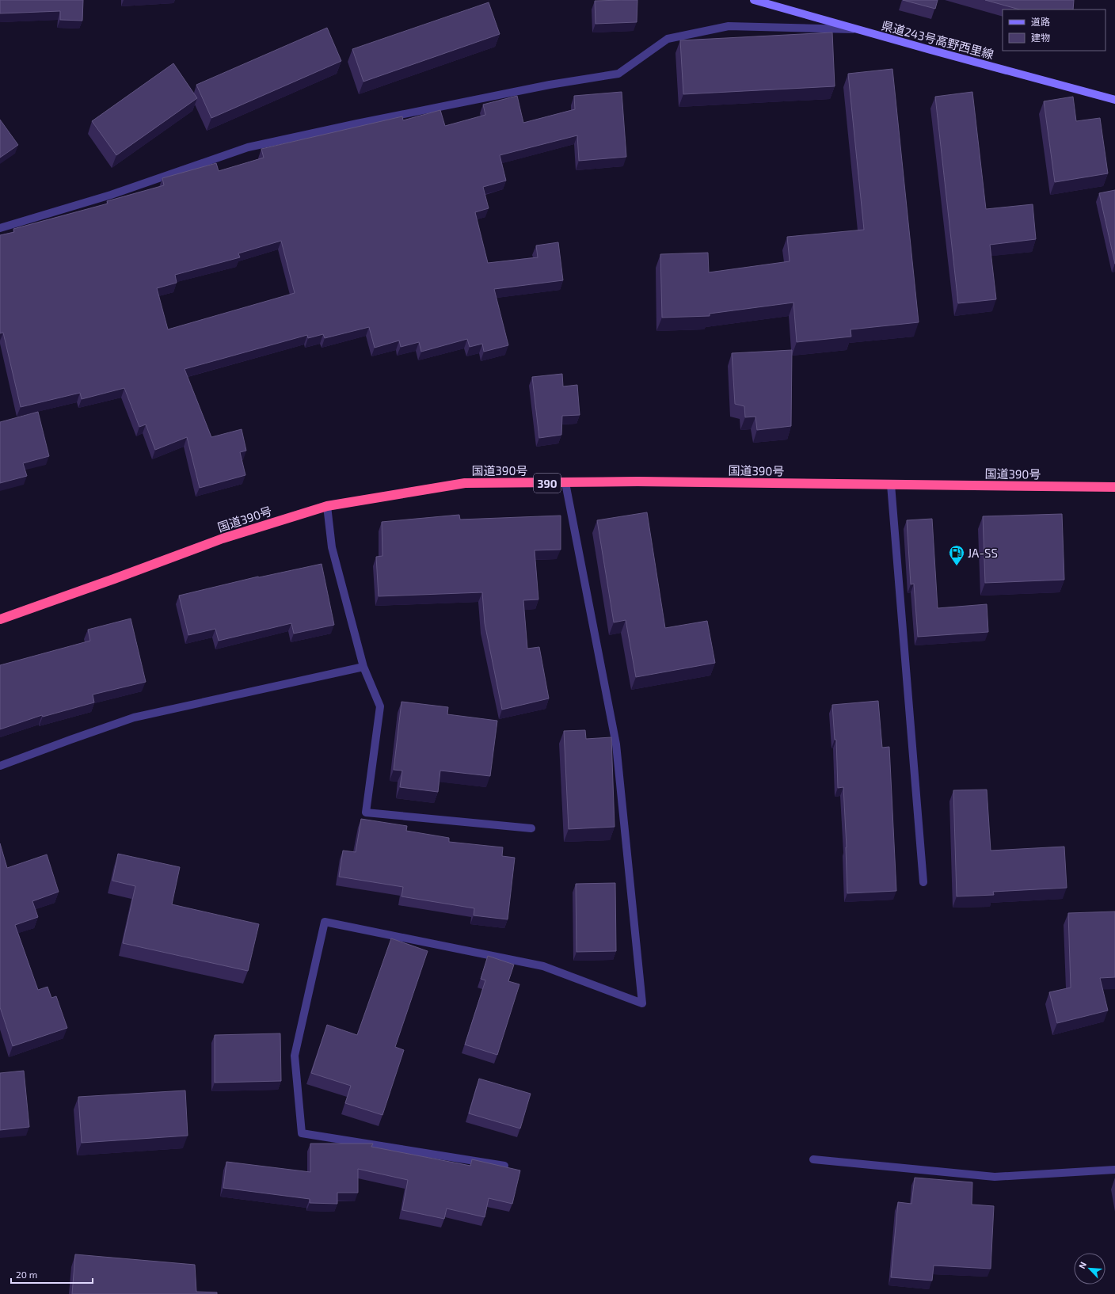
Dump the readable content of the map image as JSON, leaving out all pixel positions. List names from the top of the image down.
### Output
{
  "streets": {
    "highway": ["国道390号", "390"],
    "main road": ["県道243号高野西里線"]
  },
  "places": {
    "fuel station": ["JA-SS"]
  },
  "legend": ["道路", "建物"],
  "scale_bar": "20 m",
  "north": "top left"
}
